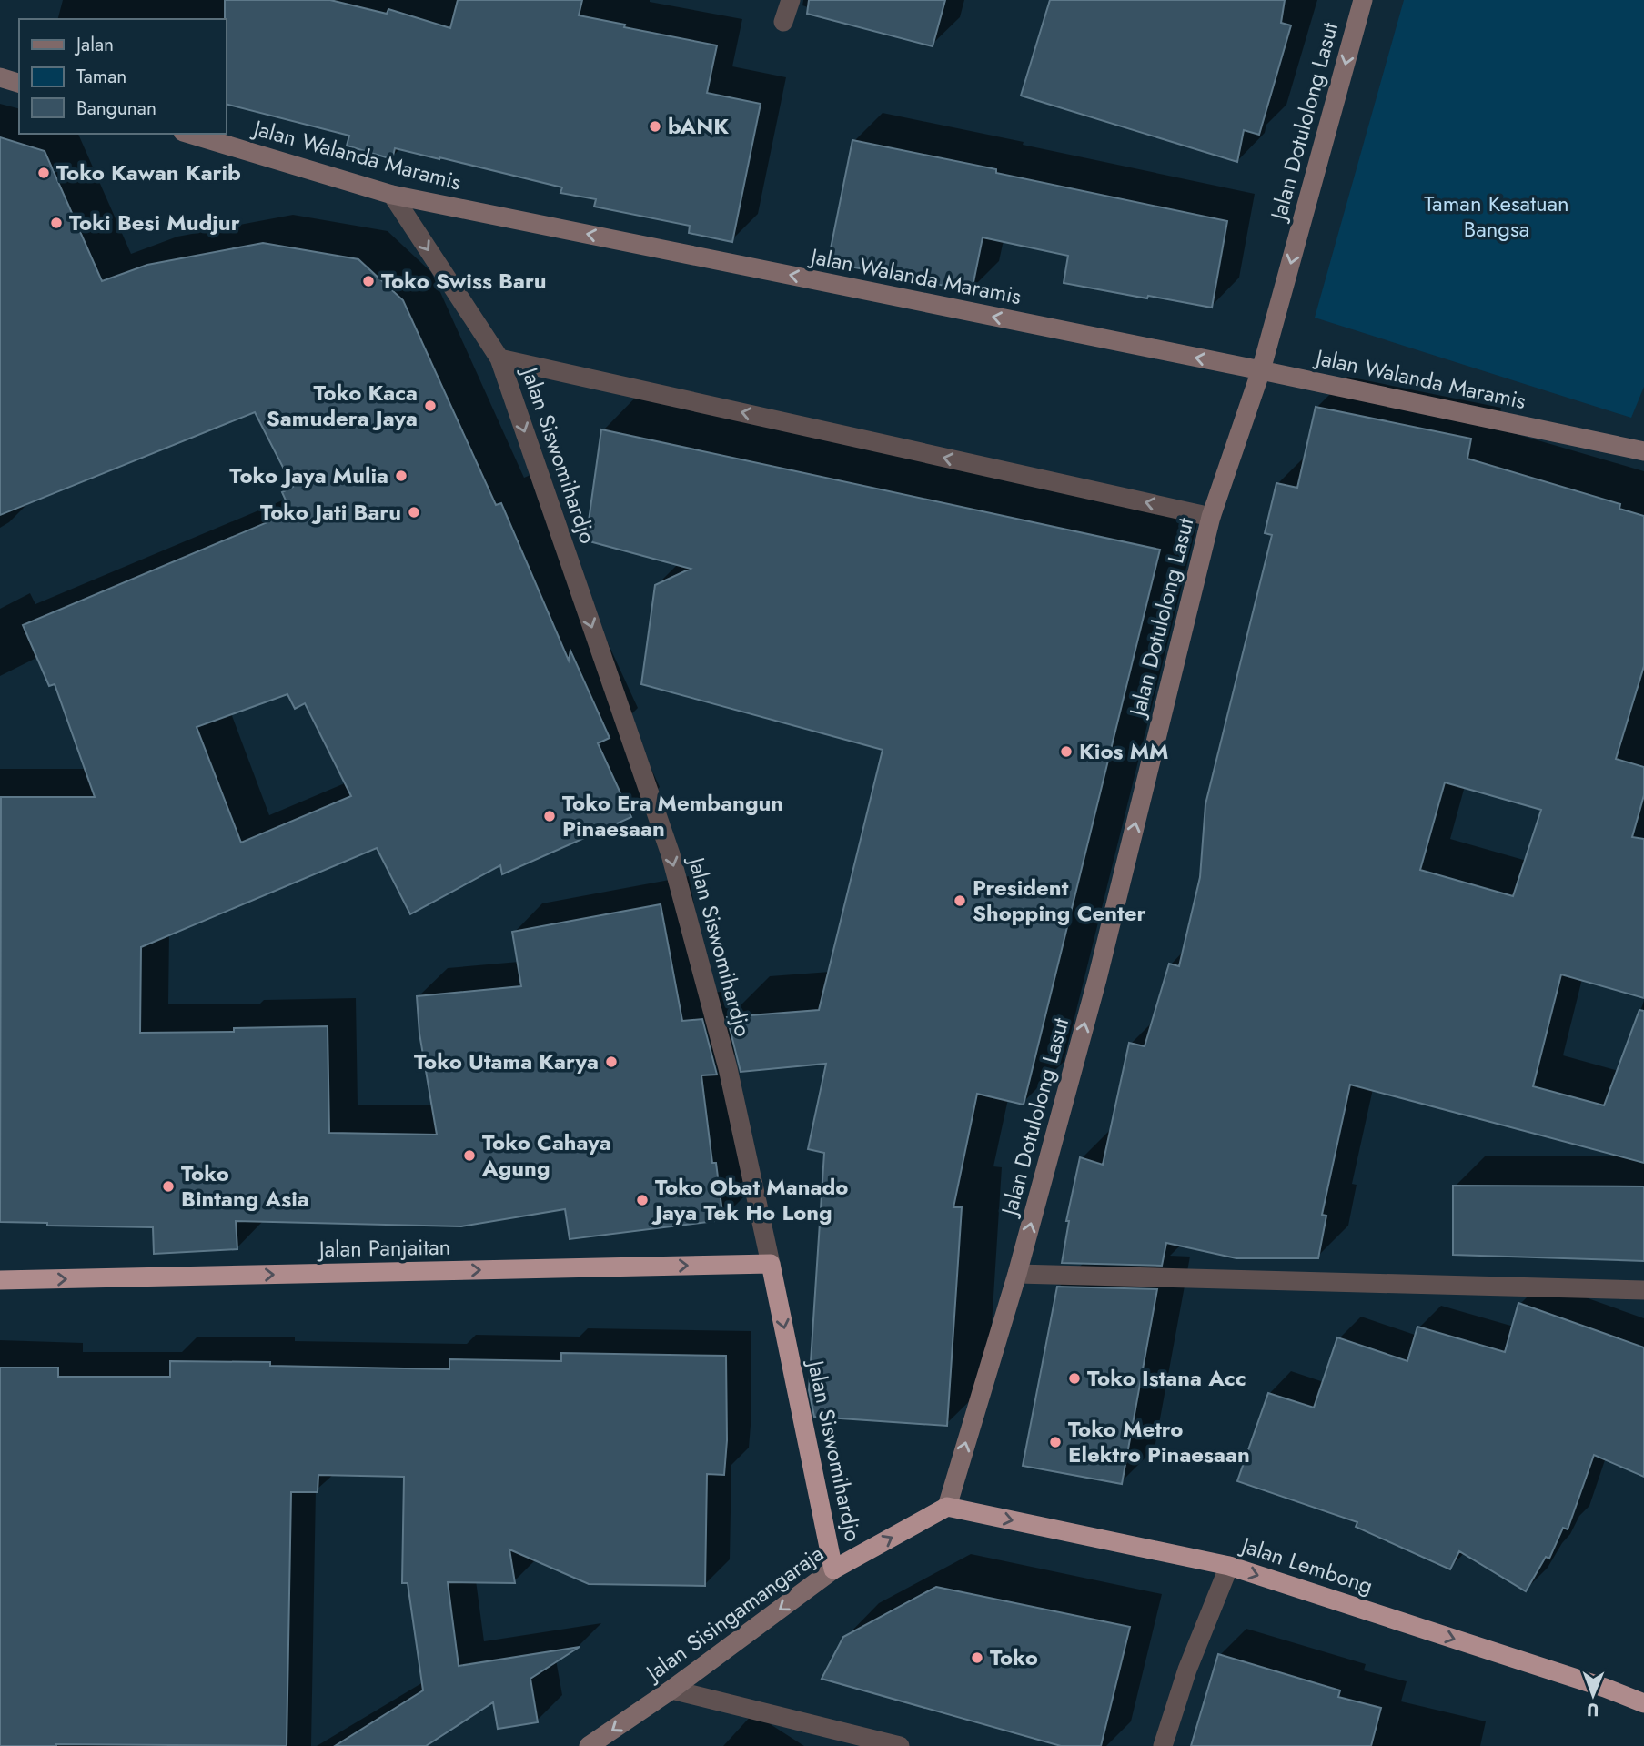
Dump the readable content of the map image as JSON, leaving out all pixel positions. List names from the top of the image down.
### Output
{
  "streets": {
    "highway": [
      "Jalan Siswomihardjo",
      "Jalan Panjaitan",
      "Jalan Lembong",
      "Jalan Sisingamangaraja"
    ],
    "street": ["Jalan Dotulolong Lasut", "Jalan Walanda Maramis"]
  },
  "crossings": [
    ["Jalan Dotulolong Lasut", "Jalan Walanda Maramis"],
    ["Jalan Dotulolong Lasut", "Jalan Lembong"],
    ["Jalan Dotulolong Lasut", "Jalan Sisingamangaraja"],
    ["Jalan Walanda Maramis", "Jalan Siswomihardjo"],
    ["Jalan Siswomihardjo", "Jalan Panjaitan"],
    ["Jalan Siswomihardjo", "Jalan Sisingamangaraja"],
    ["Jalan Lembong", "Jalan Sisingamangaraja"]
  ],
  "one_way": ["Jalan Siswomihardjo", "Jalan Panjaitan", "Jalan Lembong"],
  "parks": ["Taman Kesatuan Bangsa"],
  "places": [
    "bANK",
    "Toko Kawan Karib",
    "Toki Besi Mudjur",
    "Toko Swiss Baru",
    "Toko Kaca Samudera Jaya",
    "Toko Jaya Mulia",
    "Toko Jati Baru",
    "Kios MM",
    "Toko Era Membangun Pinaesaan",
    "President Shopping Center",
    "Toko Utama Karya",
    "Toko Cahaya Agung",
    "Toko Bintang Asia",
    "Toko Obat Manado Jaya Tek Ho Long",
    "Toko Istana Acc",
    "Toko Metro Elektro Pinaesaan",
    "Toko"
  ],
  "legend": ["Jalan", "Taman", "Bangunan"],
  "north": "bottom"
}
